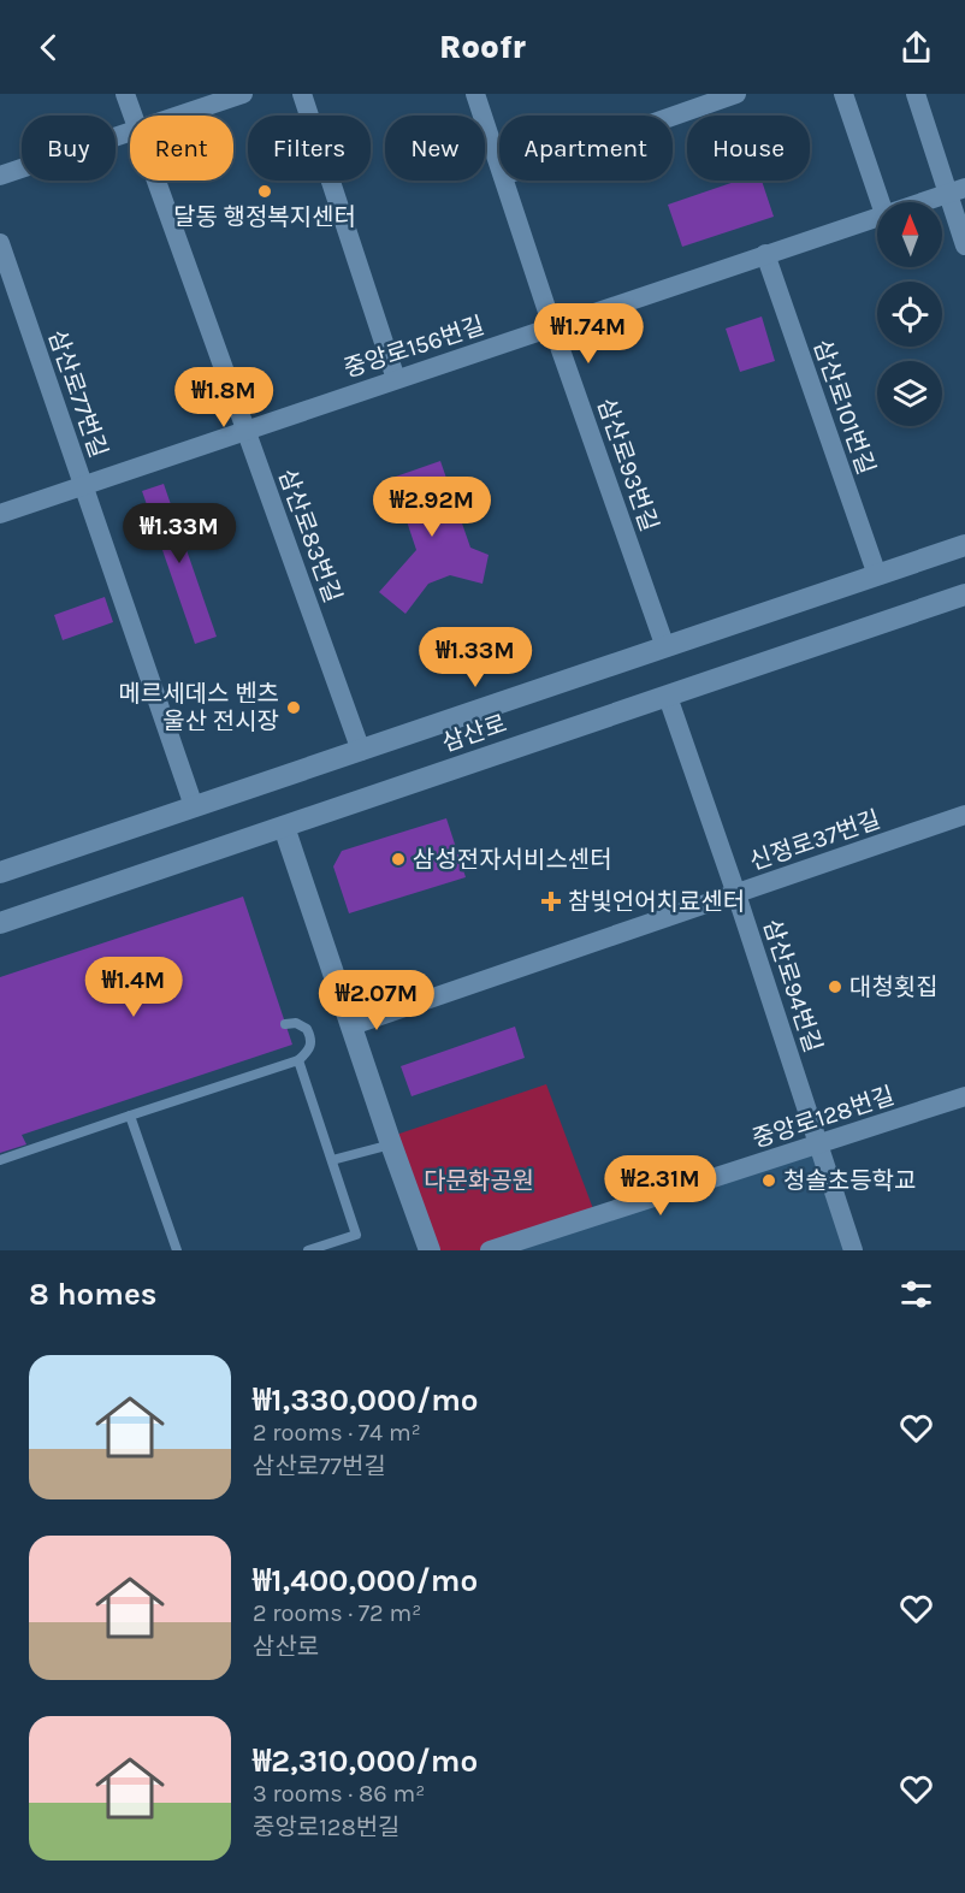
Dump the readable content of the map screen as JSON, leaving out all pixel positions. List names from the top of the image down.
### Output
{
  "streets": {
    "main road": ["삼산로"],
    "street": [
      "중앙로156번길",
      "삼산로77번길",
      "삼산로101번길",
      "삼산로93번길",
      "삼산로83번길",
      "신정로37번길",
      "삼산로94번길",
      "중앙로128번길"
    ]
  },
  "crossings": [
    ["중앙로156번길", "삼산로77번길"],
    ["중앙로156번길", "삼산로101번길"],
    ["중앙로156번길", "삼산로93번길"],
    ["중앙로156번길", "삼산로83번길"],
    ["삼산로77번길", "삼산로"],
    ["삼산로101번길", "삼산로"],
    ["삼산로93번길", "삼산로"],
    ["삼산로83번길", "삼산로"],
    ["삼산로", "삼산로94번길"],
    ["신정로37번길", "삼산로94번길"],
    ["삼산로94번길", "중앙로128번길"]
  ],
  "parks": ["다문화공원"],
  "places": {
    "other": [
      "달동 행정복지센터",
      "메르세데스 벤츠 울산 전시장",
      "삼성전자서비스센터",
      "대청횟집",
      "청솔초등학교"
    ],
    "health": ["참빛언어치료센터"]
  },
  "north": "top",
  "page": {
    "header": "Roofr",
    "chip": [
      "Buy",
      "Rent",
      "Filters",
      "New",
      "Apartment",
      "House"
    ],
    "price": [
      "₩1.74M",
      "₩1.8M",
      "₩2.92M",
      "₩1.33M",
      "₩1.33M",
      "₩1.4M",
      "₩2.07M",
      "₩2.31M"
    ],
    "heading": "8 homes",
    "list": [
      {
        "name": "₩1,330,000/mo",
        "note": "2 rooms · 74 m² · 삼산로77번길"
      },
      {
        "name": "₩1,400,000/mo",
        "note": "2 rooms · 72 m² · 삼산로"
      },
      {
        "name": "₩2,310,000/mo",
        "note": "3 rooms · 86 m² · 중앙로128번길"
      }
    ]
  }
}
